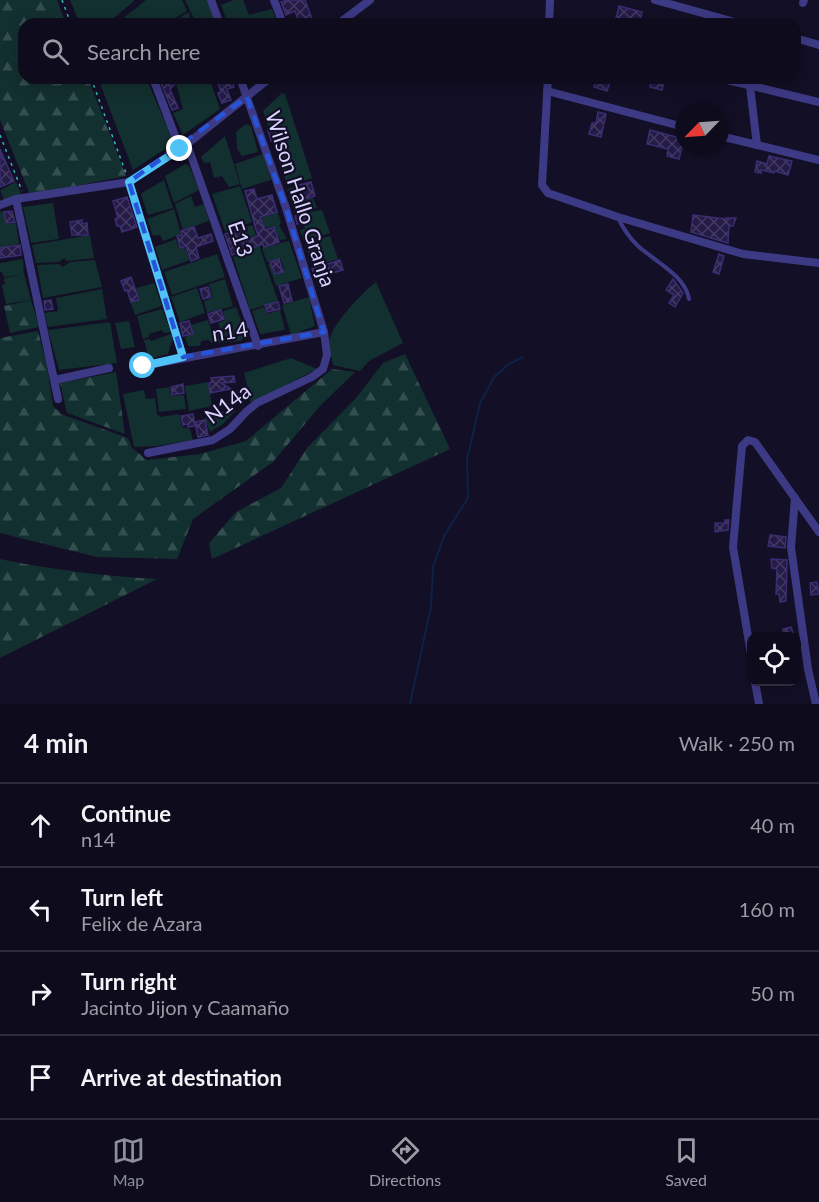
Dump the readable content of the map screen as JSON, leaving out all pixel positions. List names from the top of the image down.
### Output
{
  "streets": {
    "street": [
      "Wilson Hallo Granja",
      "E13",
      "n14",
      "N14a"
    ]
  },
  "crossings": [
    ["Wilson Hallo Granja", "n14"],
    ["Wilson Hallo Granja", "N14a"],
    ["E13", "n14"],
    ["n14", "N14a"]
  ],
  "north": "bottom left",
  "page": {
    "search": "Search here",
    "heading": ["4 min", "Walk · 250 m"],
    "list": [
      ["Continue", "n14", "40 m"],
      ["Turn left", "Felix de Azara", "160 m"],
      ["Turn right", "Jacinto Jijon y Caamaño", "50 m"],
      "Arrive at destination"
    ],
    "nav": ["Map", "Directions", "Saved"]
  }
}
